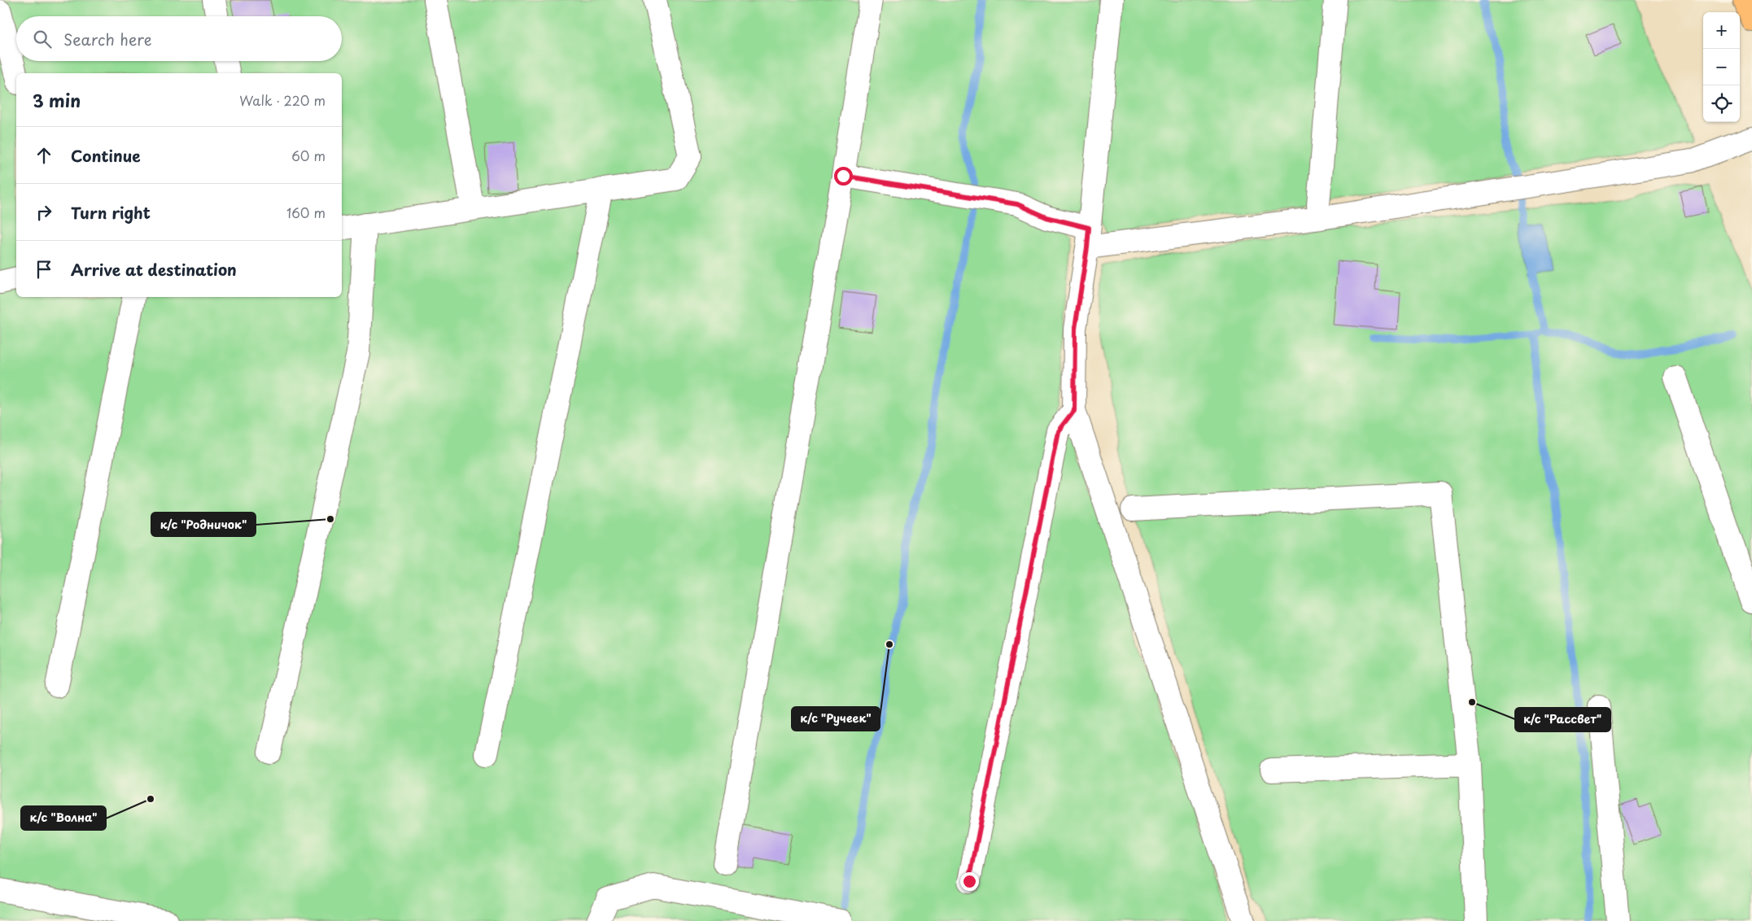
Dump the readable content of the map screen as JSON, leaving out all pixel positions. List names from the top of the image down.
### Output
{
  "places": [
    "к/с \"Родничок\"",
    "к/с \"Ручеек\"",
    "к/с \"Рассвет\"",
    "к/с \"Волна\""
  ],
  "page": {
    "map_buttons": ["+", "−"],
    "search": "Search here",
    "heading": ["3 min", "Walk · 220 m"],
    "list": [
      ["Continue", "60 m"],
      ["Turn right", "160 m"],
      "Arrive at destination"
    ]
  }
}
